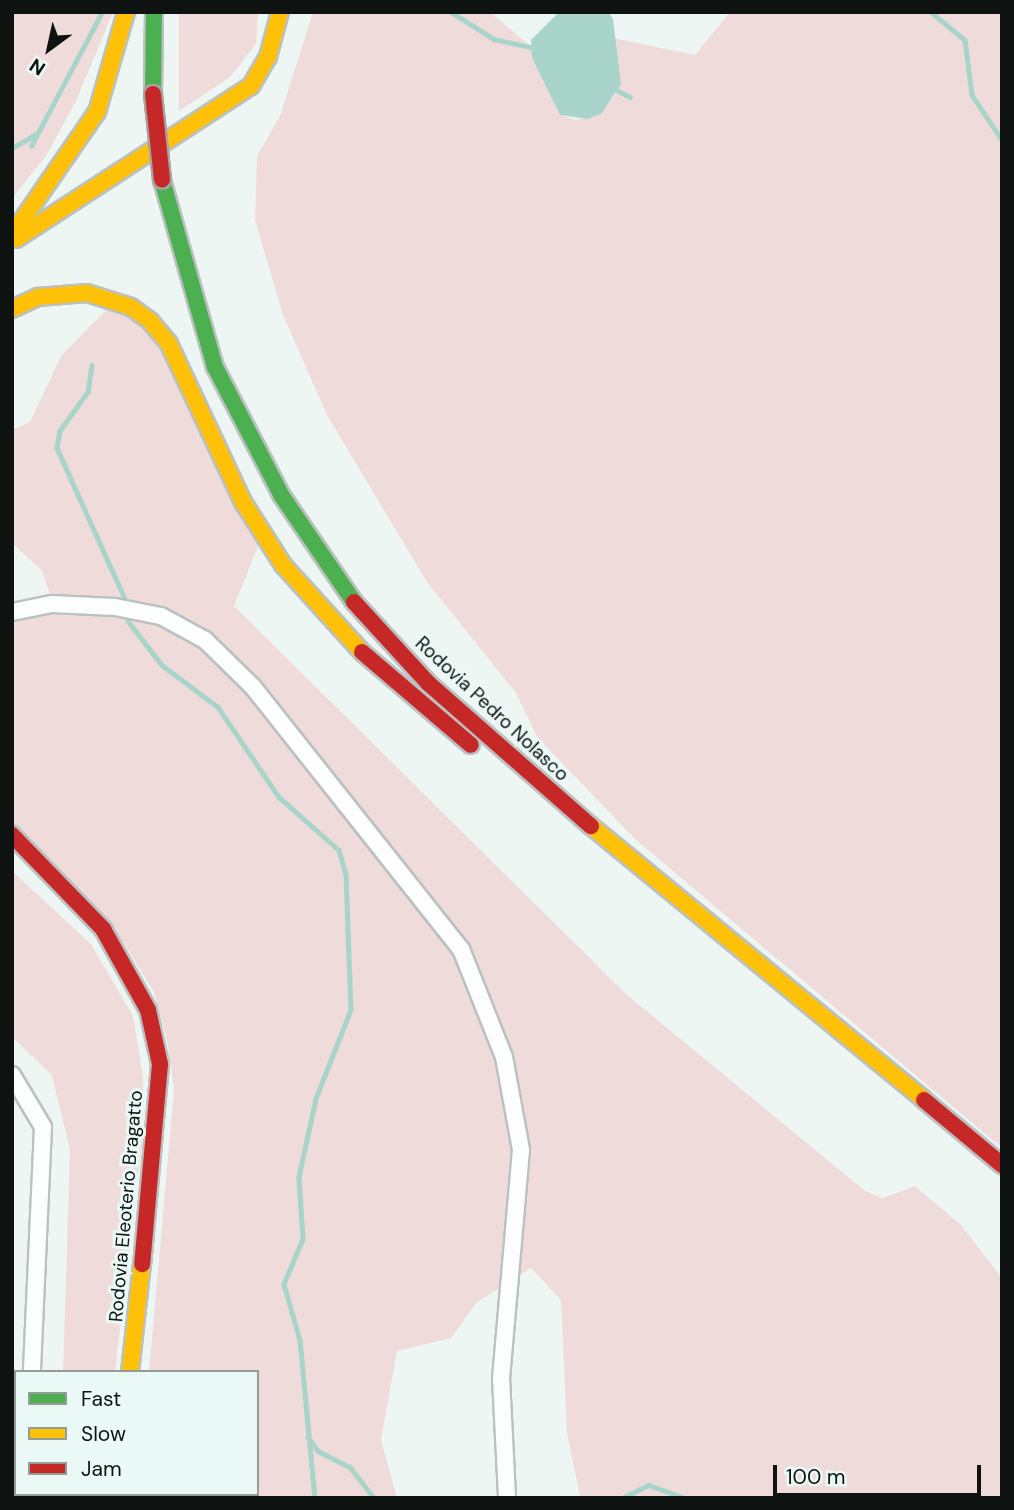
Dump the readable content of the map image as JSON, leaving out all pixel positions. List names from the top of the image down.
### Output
{
  "streets": {
    "main road": ["Rodovia Pedro Nolasco", "Rodovia Eleoterio Bragatto"]
  },
  "legend": ["Fast", "Slow", "Jam"],
  "scale_bar": "100 m",
  "north": "bottom left"
}
